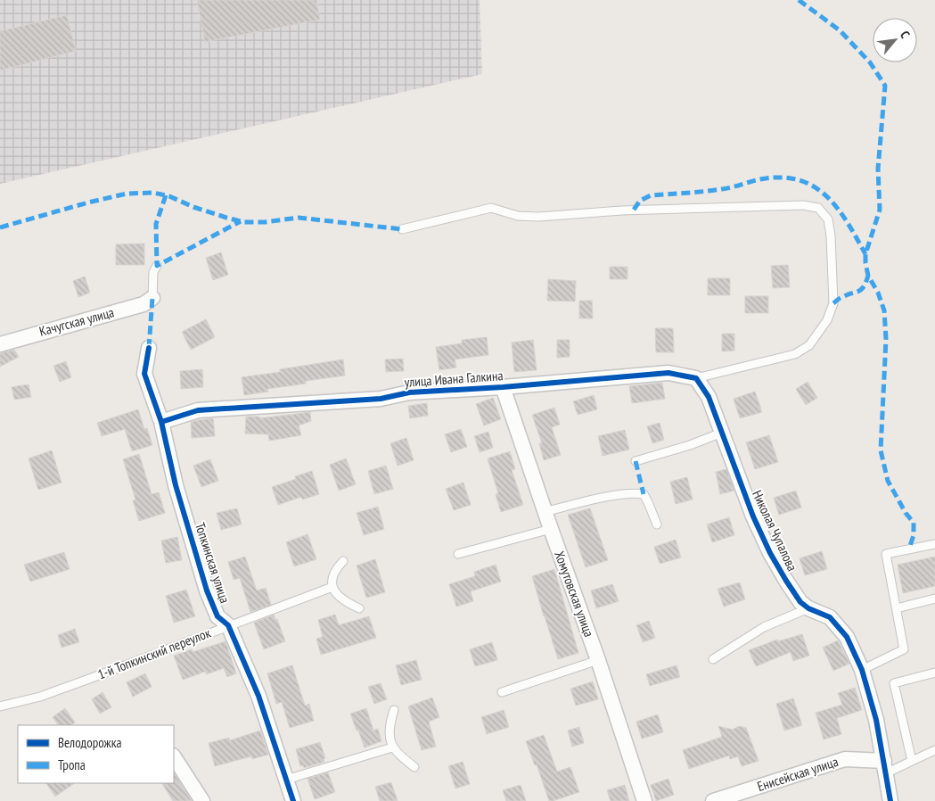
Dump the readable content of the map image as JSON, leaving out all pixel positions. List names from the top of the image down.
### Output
{
  "streets": {
    "street": [
      "Качугская улица",
      "улица Ивана Галкина",
      "Николая Чупалова",
      "Топкинская улица",
      "Хомутовская улица",
      "Енисейская улица"
    ],
    "lane": ["1-й Топкинский переулок"]
  },
  "crossings": [
    ["улица Ивана Галкина", "Николая Чупалова"],
    ["улица Ивана Галкина", "Топкинская улица"],
    ["улица Ивана Галкина", "Хомутовская улица"],
    ["Николая Чупалова", "Енисейская улица"],
    ["Топкинская улица", "1-й Топкинский переулок"]
  ],
  "legend": ["Велодорожка", "Тропа"],
  "north": "top right"
}
